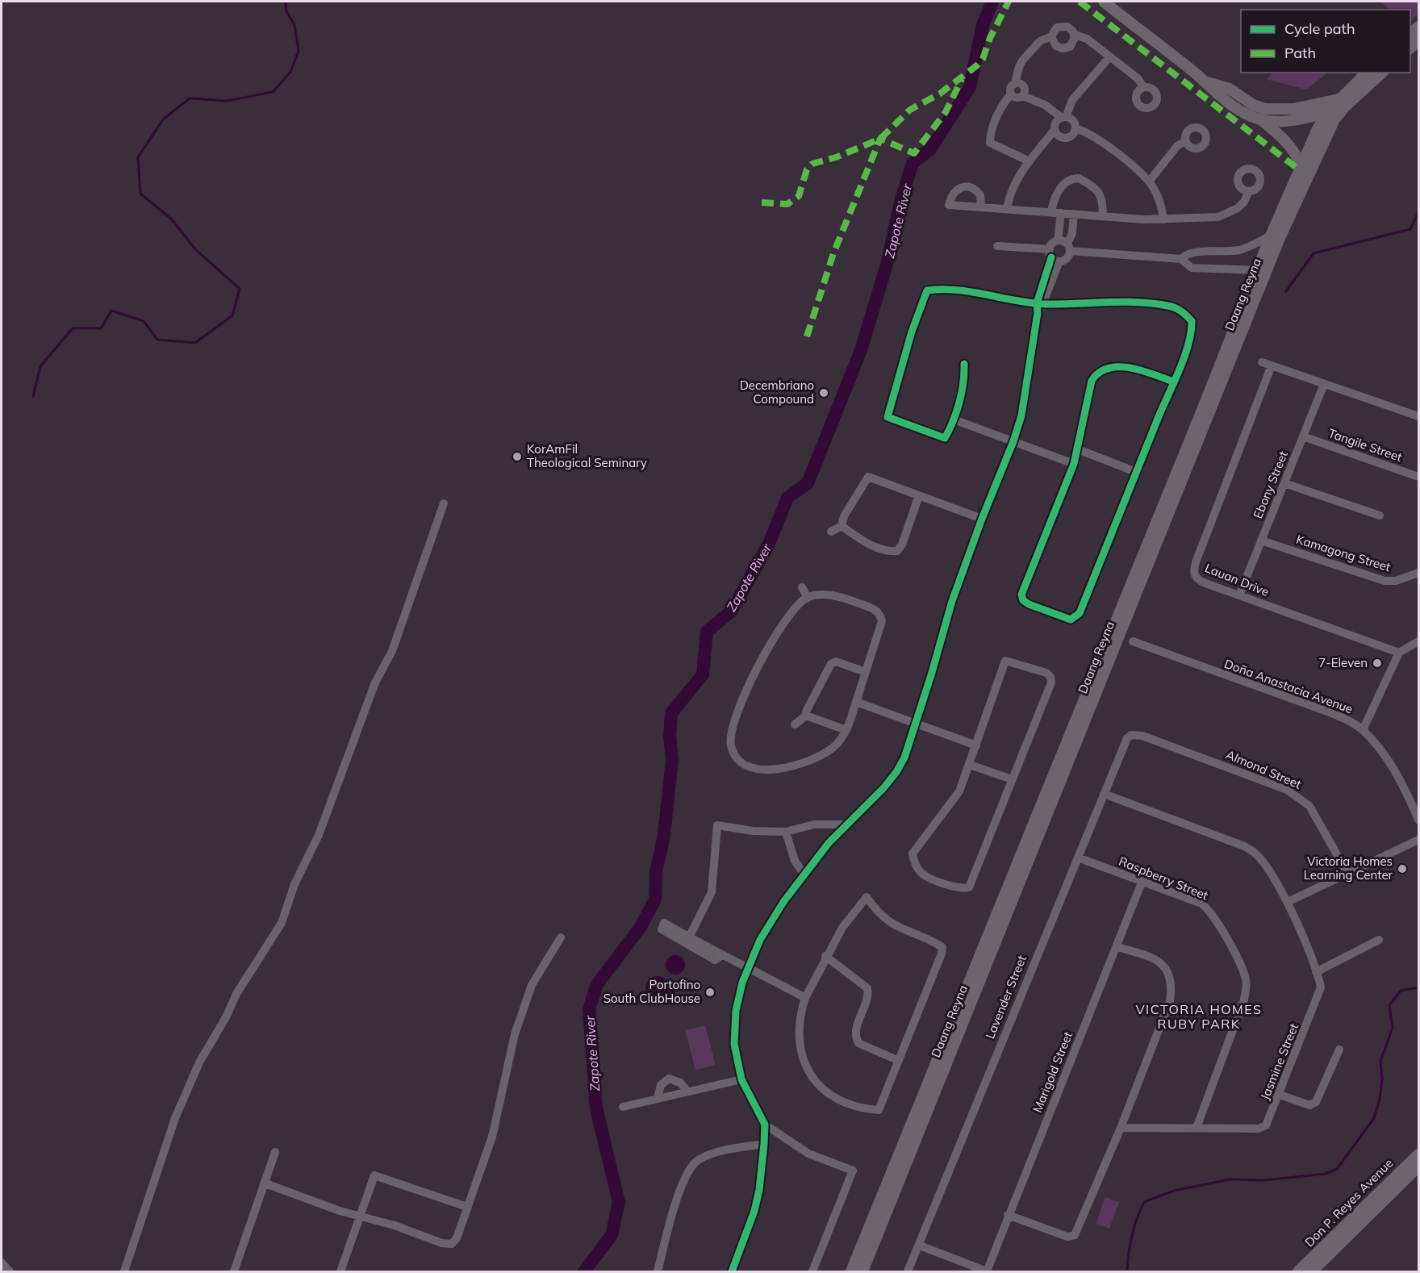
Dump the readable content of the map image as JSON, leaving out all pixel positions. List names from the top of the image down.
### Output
{
  "streets": {
    "main road": ["Daang Reyna", "Don P. Reyes Avenue"],
    "street": [
      "Tangile Street",
      "Ebony Street",
      "Kamagong Street",
      "Lauan Drive",
      "Doña Anastacia Avenue",
      "Almond Street",
      "Raspberry Street",
      "Lavender Street",
      "Jasmine Street",
      "Marigold Street"
    ]
  },
  "crossings": [
    ["Tangile Street", "Ebony Street"],
    ["Ebony Street", "Kamagong Street"],
    ["Ebony Street", "Lauan Drive"],
    ["Almond Street", "Lavender Street"],
    ["Raspberry Street", "Lavender Street"],
    ["Raspberry Street", "Jasmine Street"],
    ["Raspberry Street", "Marigold Street"],
    ["Lavender Street", "Jasmine Street"]
  ],
  "districts": ["VICTORIA HOMES RUBY PARK"],
  "water": ["Zapote River"],
  "places": [
    "Decembriano Compound",
    "KorAmFil Theological Seminary",
    "7-Eleven",
    "Victoria Homes Learning Center",
    "Portofino South ClubHouse"
  ],
  "legend": ["Cycle path", "Path"]
}
